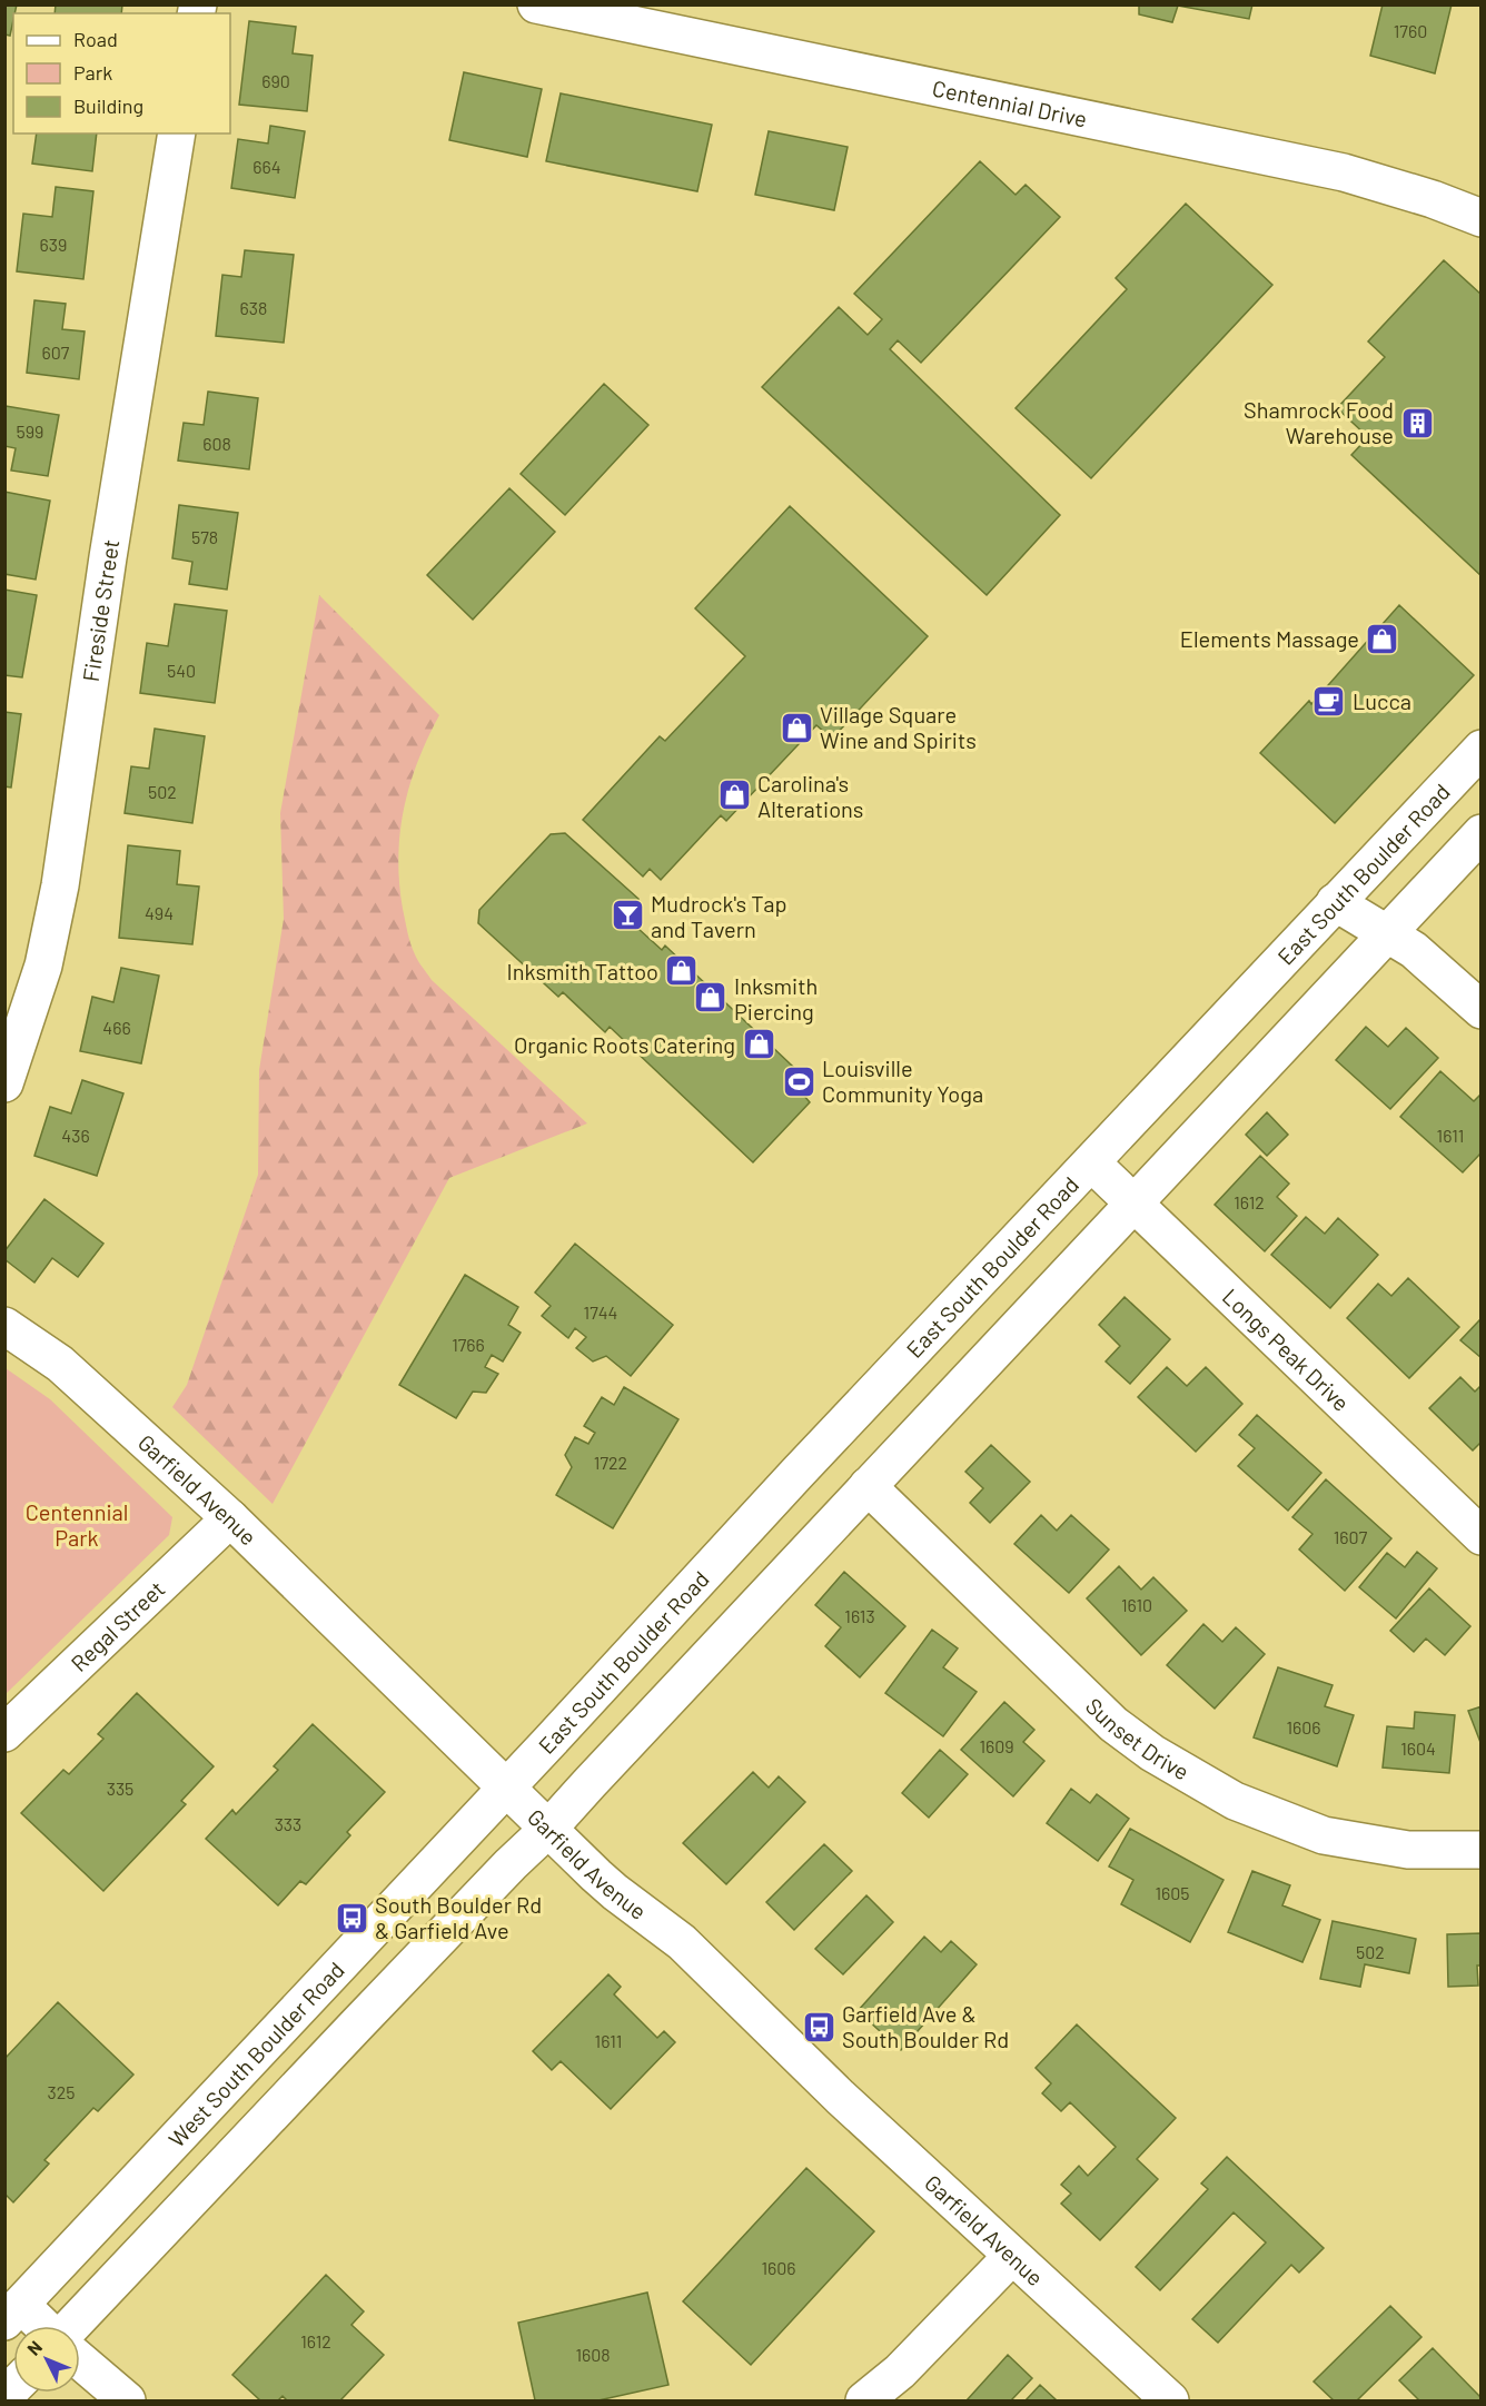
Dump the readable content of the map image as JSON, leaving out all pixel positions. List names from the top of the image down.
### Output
{
  "streets": {
    "street": [
      "Centennial Drive",
      "Fireside Street",
      "East South Boulder Road",
      "Longs Peak Drive",
      "Garfield Avenue",
      "Regal Street",
      "Sunset Drive",
      "West South Boulder Road"
    ]
  },
  "crossings": [
    ["East South Boulder Road", "Longs Peak Drive"],
    ["East South Boulder Road", "Garfield Avenue"],
    ["East South Boulder Road", "West South Boulder Road"],
    ["Garfield Avenue", "Regal Street"],
    ["Garfield Avenue", "West South Boulder Road"]
  ],
  "parks": ["Centennial Park"],
  "places": {
    "building": ["Shamrock Food Warehouse"],
    "shop": [
      "Elements Massage",
      "Village Square Wine and Spirits",
      "Carolina's Alterations",
      "Inksmith Tattoo",
      "Inksmith Piercing",
      "Organic Roots Catering"
    ],
    "cafe": ["Lucca"],
    "bar": ["Mudrock's Tap and Tavern"],
    "sports": ["Louisville Community Yoga"],
    "bus stop": ["South Boulder Rd & Garfield Ave", "Garfield Ave & South Boulder Rd"]
  },
  "house_numbers": [
    "1760",
    "690",
    "664",
    "639",
    "638",
    "607",
    "599",
    "608",
    "578",
    "540",
    "502",
    "494",
    "466",
    "436",
    "1611",
    "1612",
    "1744",
    "1766",
    "1722",
    "1607",
    "1610",
    "1613",
    "1606",
    "1609",
    "1604",
    "335",
    "333",
    "1605",
    "502",
    "1611",
    "325",
    "1606",
    "1612",
    "1608"
  ],
  "legend": ["Road", "Park", "Building"],
  "north": "top left"
}
